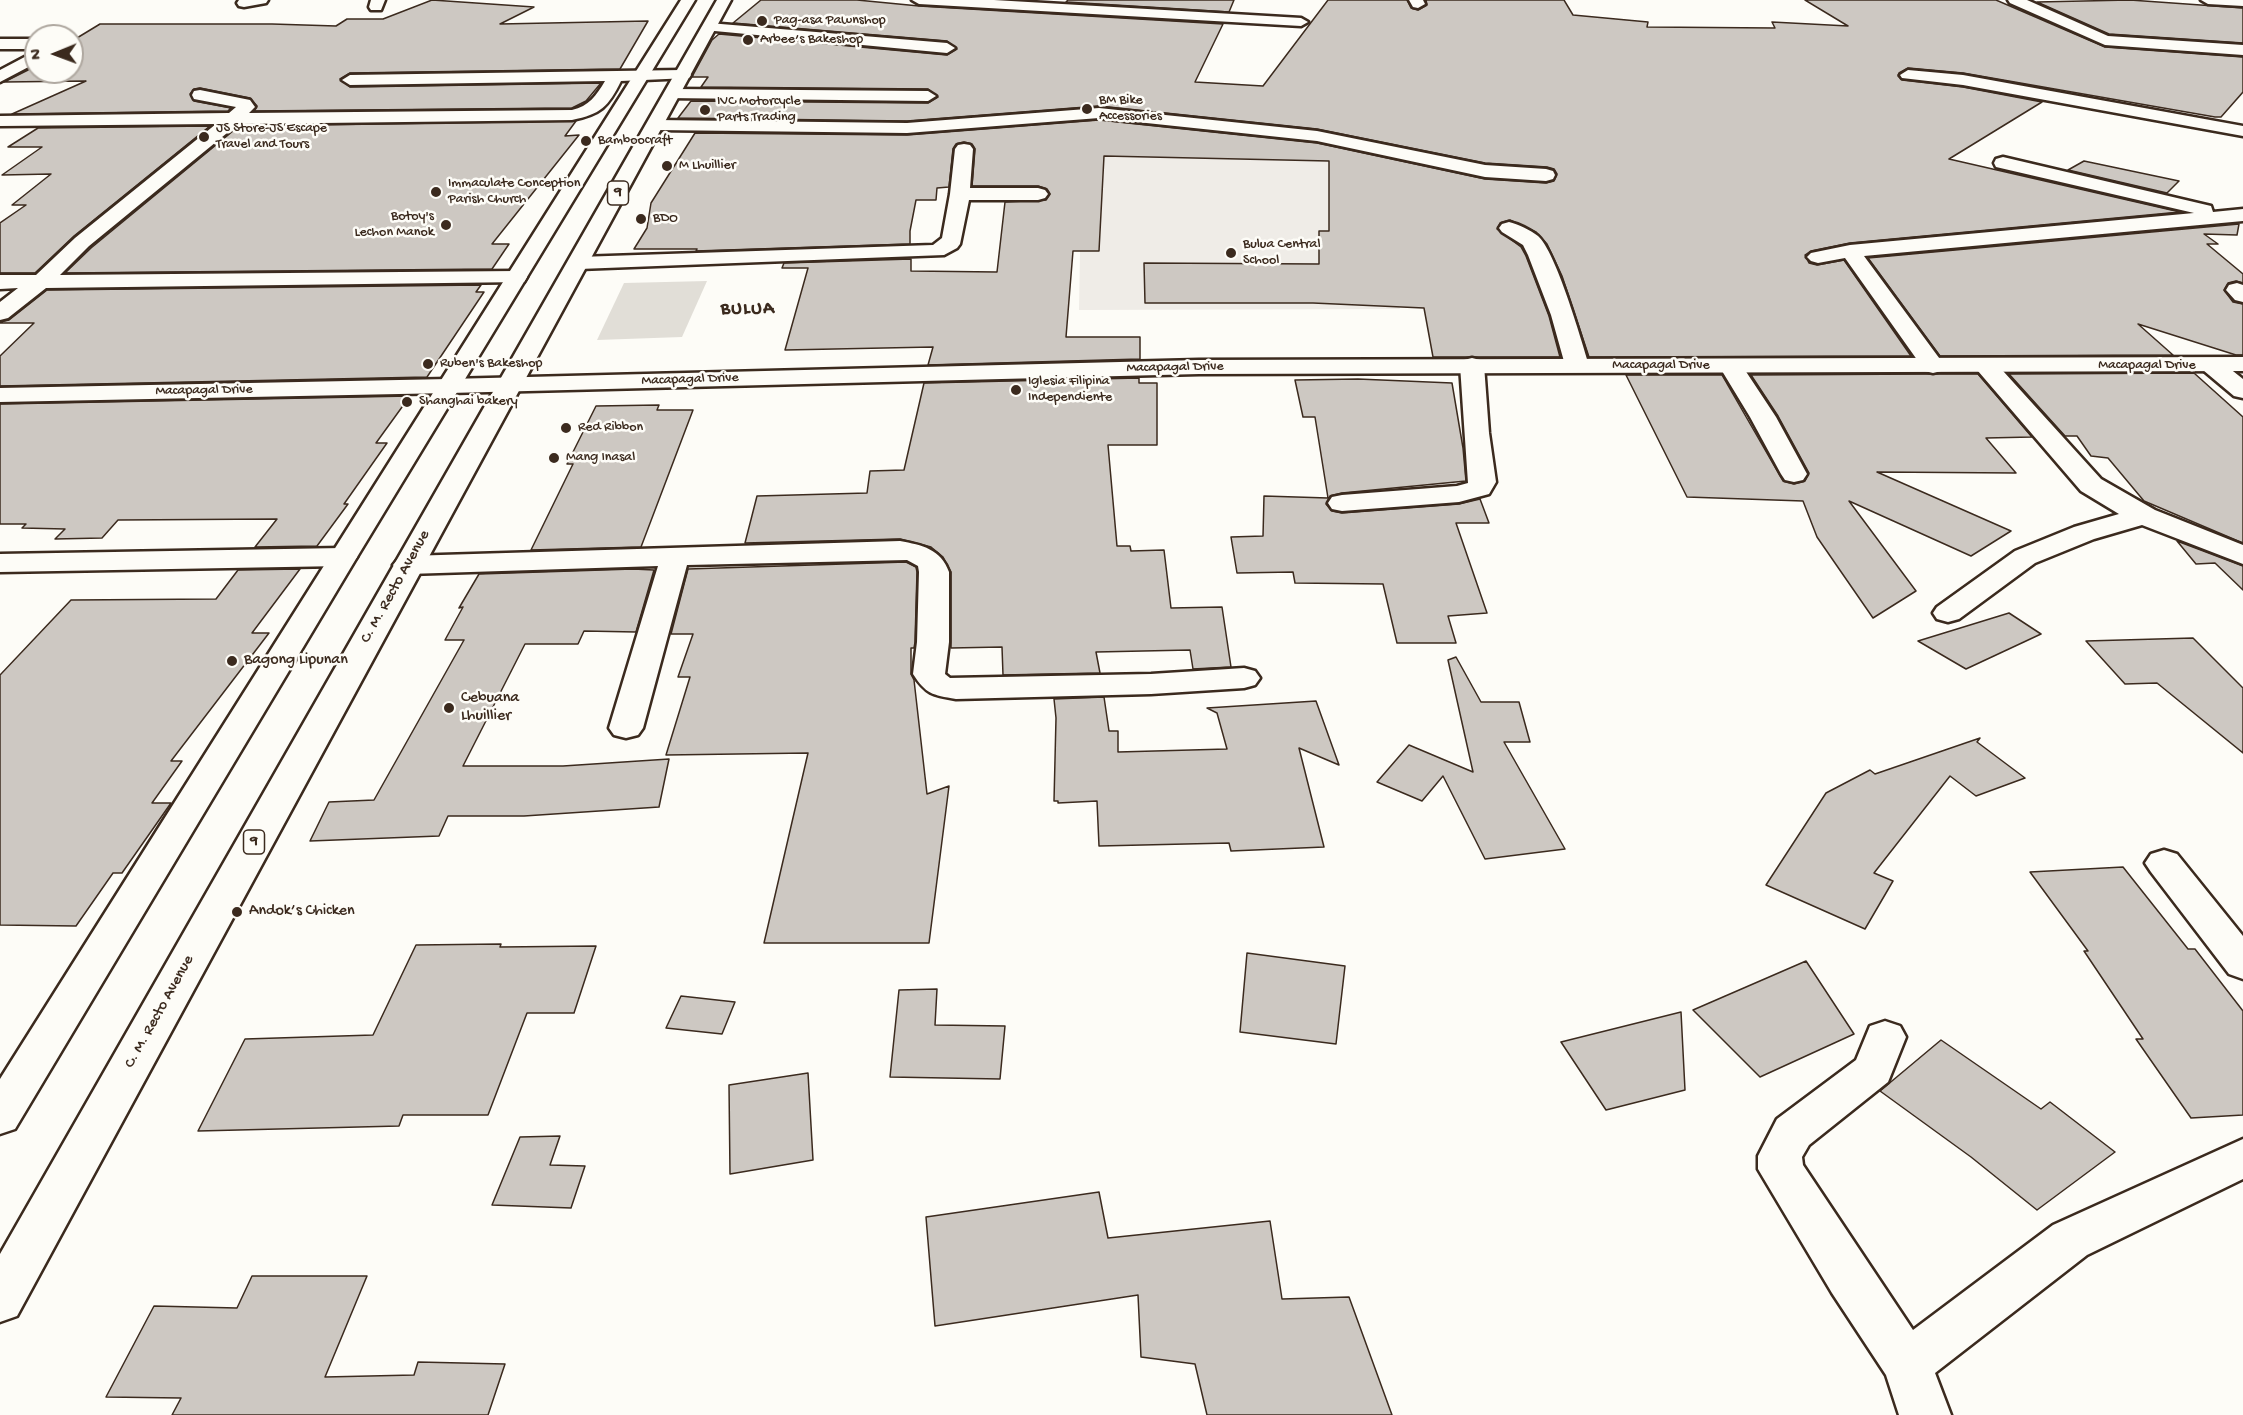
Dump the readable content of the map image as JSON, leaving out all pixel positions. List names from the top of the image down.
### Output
{
  "streets": {
    "main road": ["9", "Macapagal Drive", "C. M. Recto Avenue"]
  },
  "crossings": [
    ["Macapagal Drive", "C. M. Recto Avenue"]
  ],
  "districts": ["BULUA"],
  "places": [
    "Pag-asa Pawnshop",
    "Arbee’s Bakeshop",
    "BM Bike Accessories",
    "IVC Motorcycle Parts Trading",
    "JS Store-JS Escape Travel and Tours",
    "Bamboocraft",
    "M Lhuillier",
    "Immaculate Conception Parish Church",
    "BDO",
    "Botoy's Lechon Manok",
    "Bulua Central School",
    "Ruben's Bakeshop",
    "Iglesia Filipina Independiente",
    "Shanghai bakery",
    "Red Ribbon",
    "Mang Inasal",
    "Bagong Lipunan",
    "Cebuana Lhuillier",
    "Andok’s Chicken"
  ],
  "north": "left"
}
